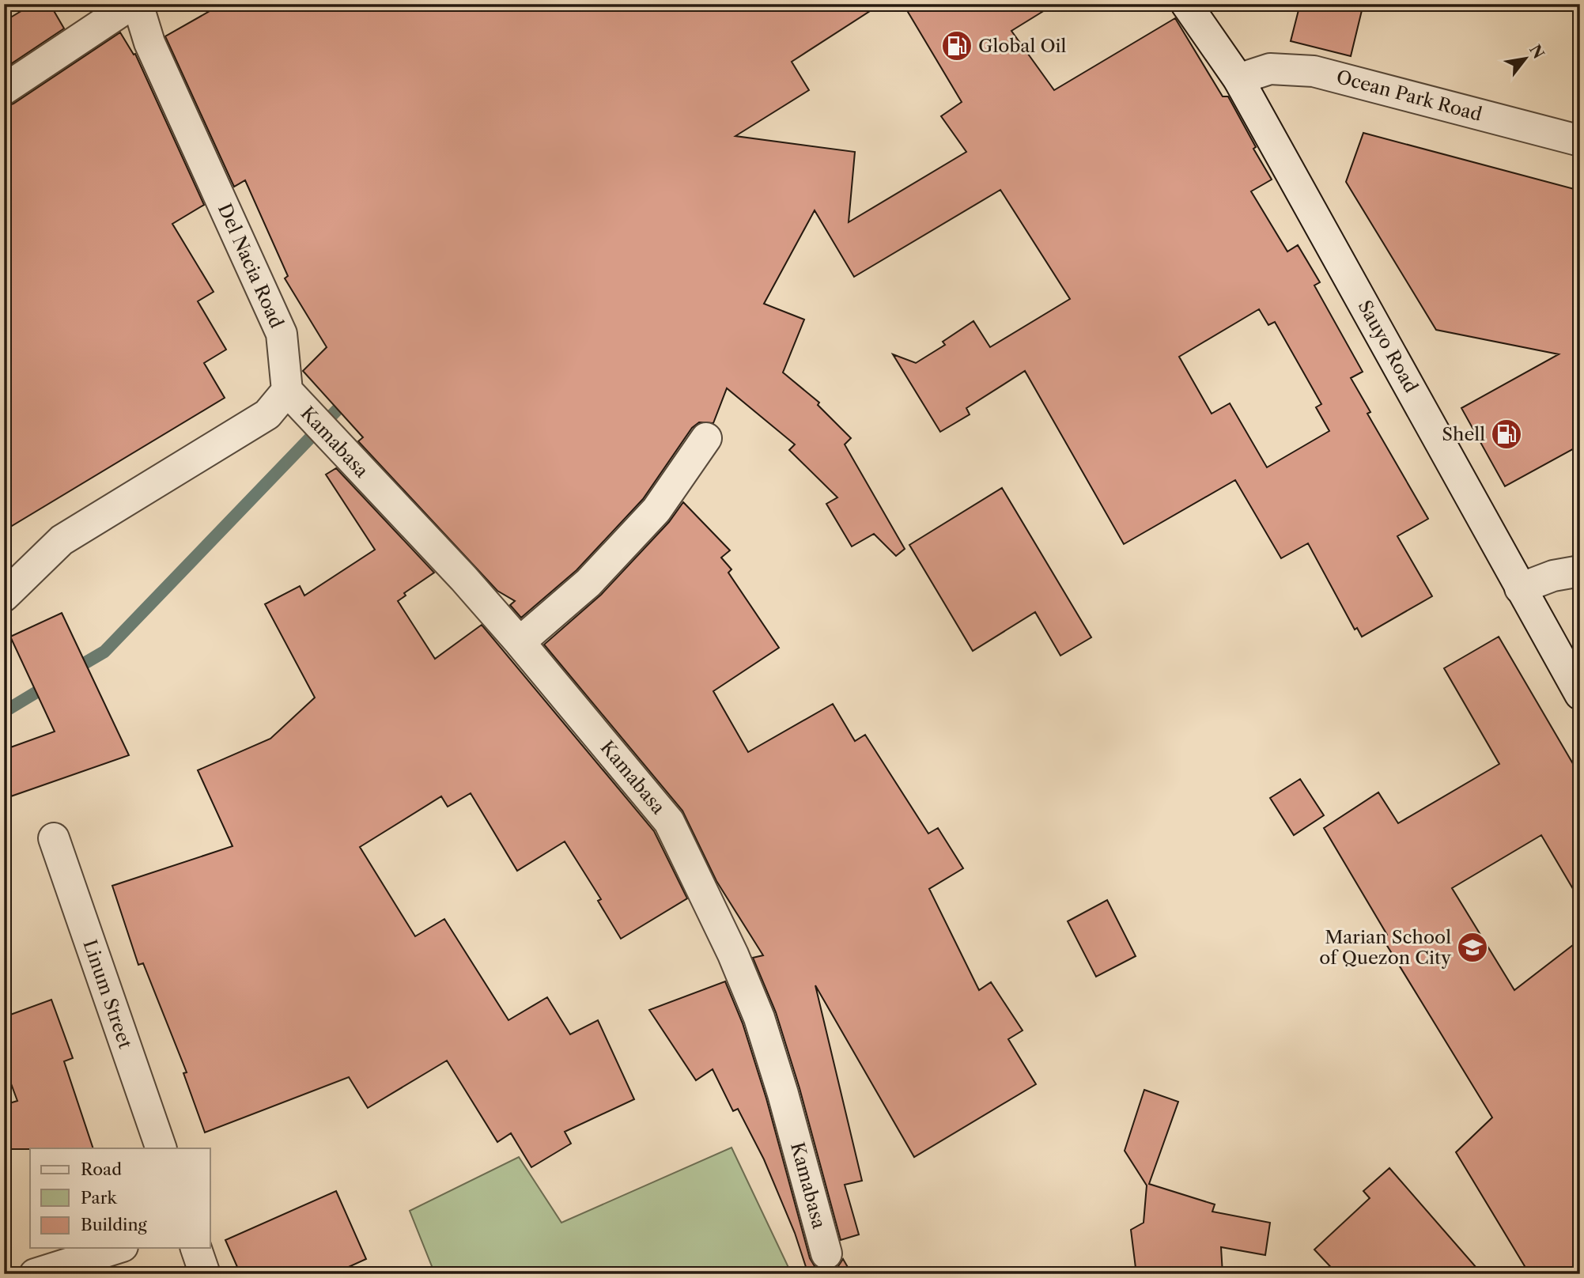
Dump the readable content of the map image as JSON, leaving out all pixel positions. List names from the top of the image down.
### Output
{
  "streets": {
    "street": [
      "Ocean Park Road",
      "Del Nacia Road",
      "Sauyo Road",
      "Kamabasa",
      "Linum Street"
    ]
  },
  "crossings": [
    ["Ocean Park Road", "Sauyo Road"],
    ["Del Nacia Road", "Kamabasa"]
  ],
  "places": {
    "fuel station": ["Global Oil", "Shell"],
    "school or university": ["Marian School of Quezon City"]
  },
  "legend": ["Road", "Park", "Building"],
  "north": "top right"
}
